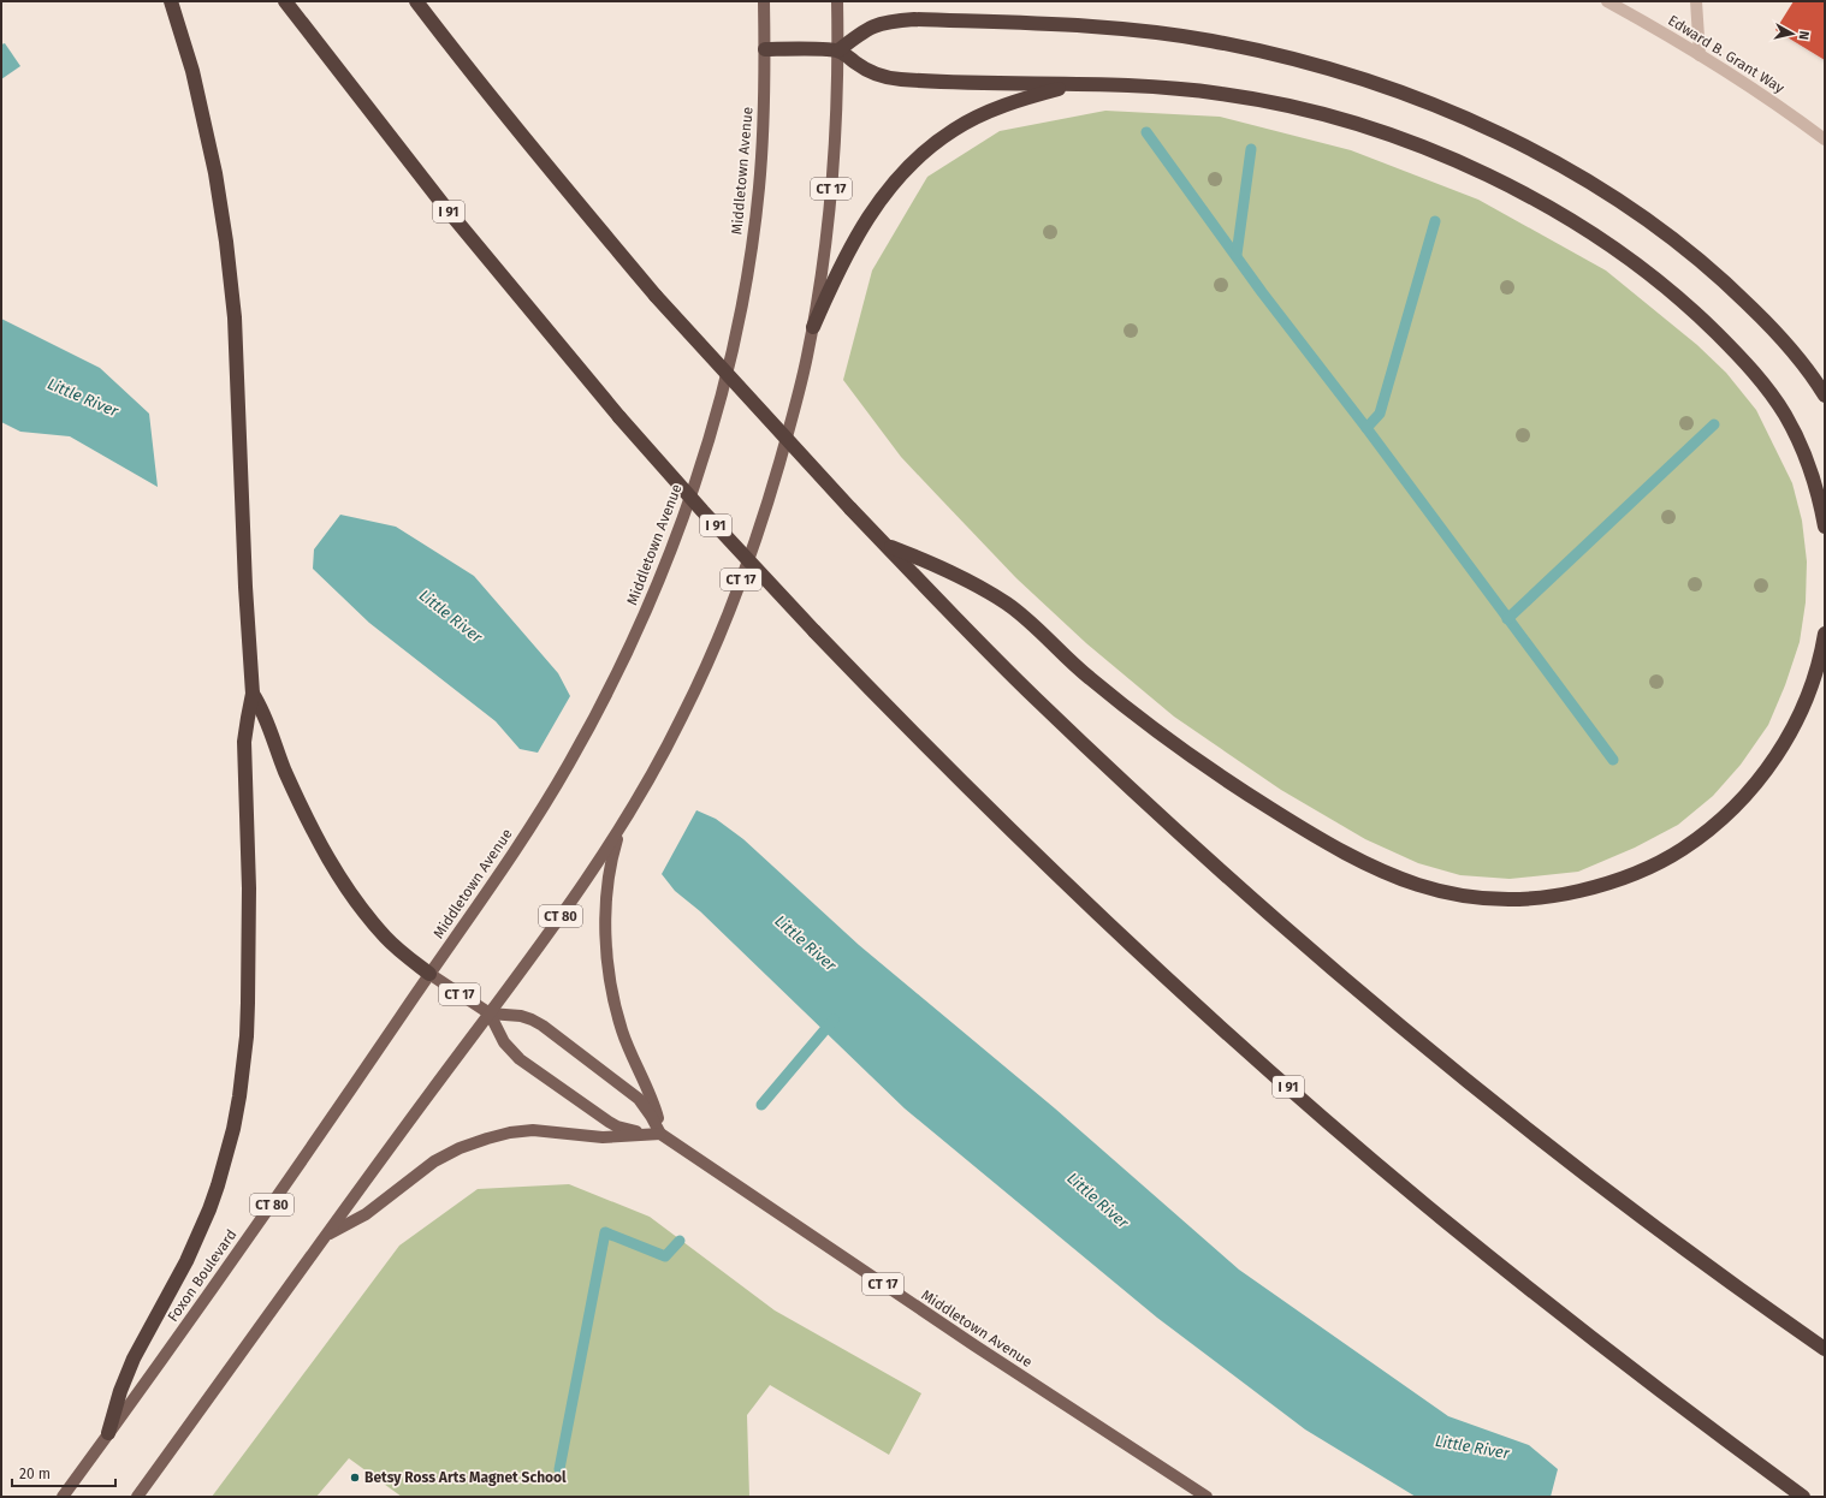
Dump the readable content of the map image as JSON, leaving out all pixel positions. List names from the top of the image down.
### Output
{
  "streets": {
    "highway": ["I 91"],
    "main road": [
      "Middletown Avenue",
      "CT 17",
      "CT 80",
      "Foxon Boulevard"
    ],
    "street": ["Edward B. Grant Way"]
  },
  "crossings": [
    ["Middletown Avenue", "CT 80"],
    ["Middletown Avenue", "Foxon Boulevard"],
    ["CT 17", "CT 80"]
  ],
  "water": ["Little River"],
  "places": ["Betsy Ross Arts Magnet School"],
  "scale_bar": "20 m",
  "north": "right"
}
